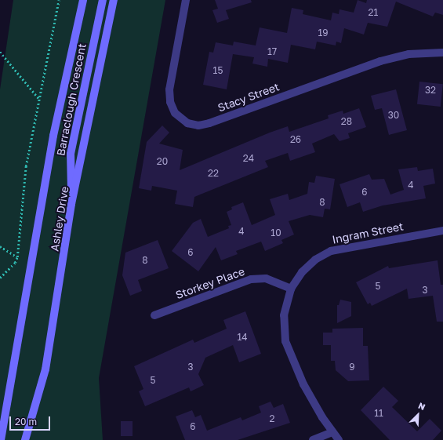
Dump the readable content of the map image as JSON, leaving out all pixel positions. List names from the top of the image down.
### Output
{
  "streets": {
    "main road": ["Barraclough Crescent", "Ashley Drive"],
    "street": ["Stacy Street", "Ingram Street", "Storkey Place"]
  },
  "crossings": [
    ["Barraclough Crescent", "Ashley Drive"],
    ["Ingram Street", "Storkey Place"]
  ],
  "house_numbers": [
    "21",
    "19",
    "17",
    "15",
    "32",
    "30",
    "28",
    "26",
    "24",
    "20",
    "22",
    "4",
    "6",
    "8",
    "4",
    "10",
    "6",
    "8",
    "5",
    "3",
    "14",
    "3",
    "9",
    "5",
    "11",
    "2",
    "6"
  ],
  "scale_bar": "20 m",
  "north": "top right"
}
